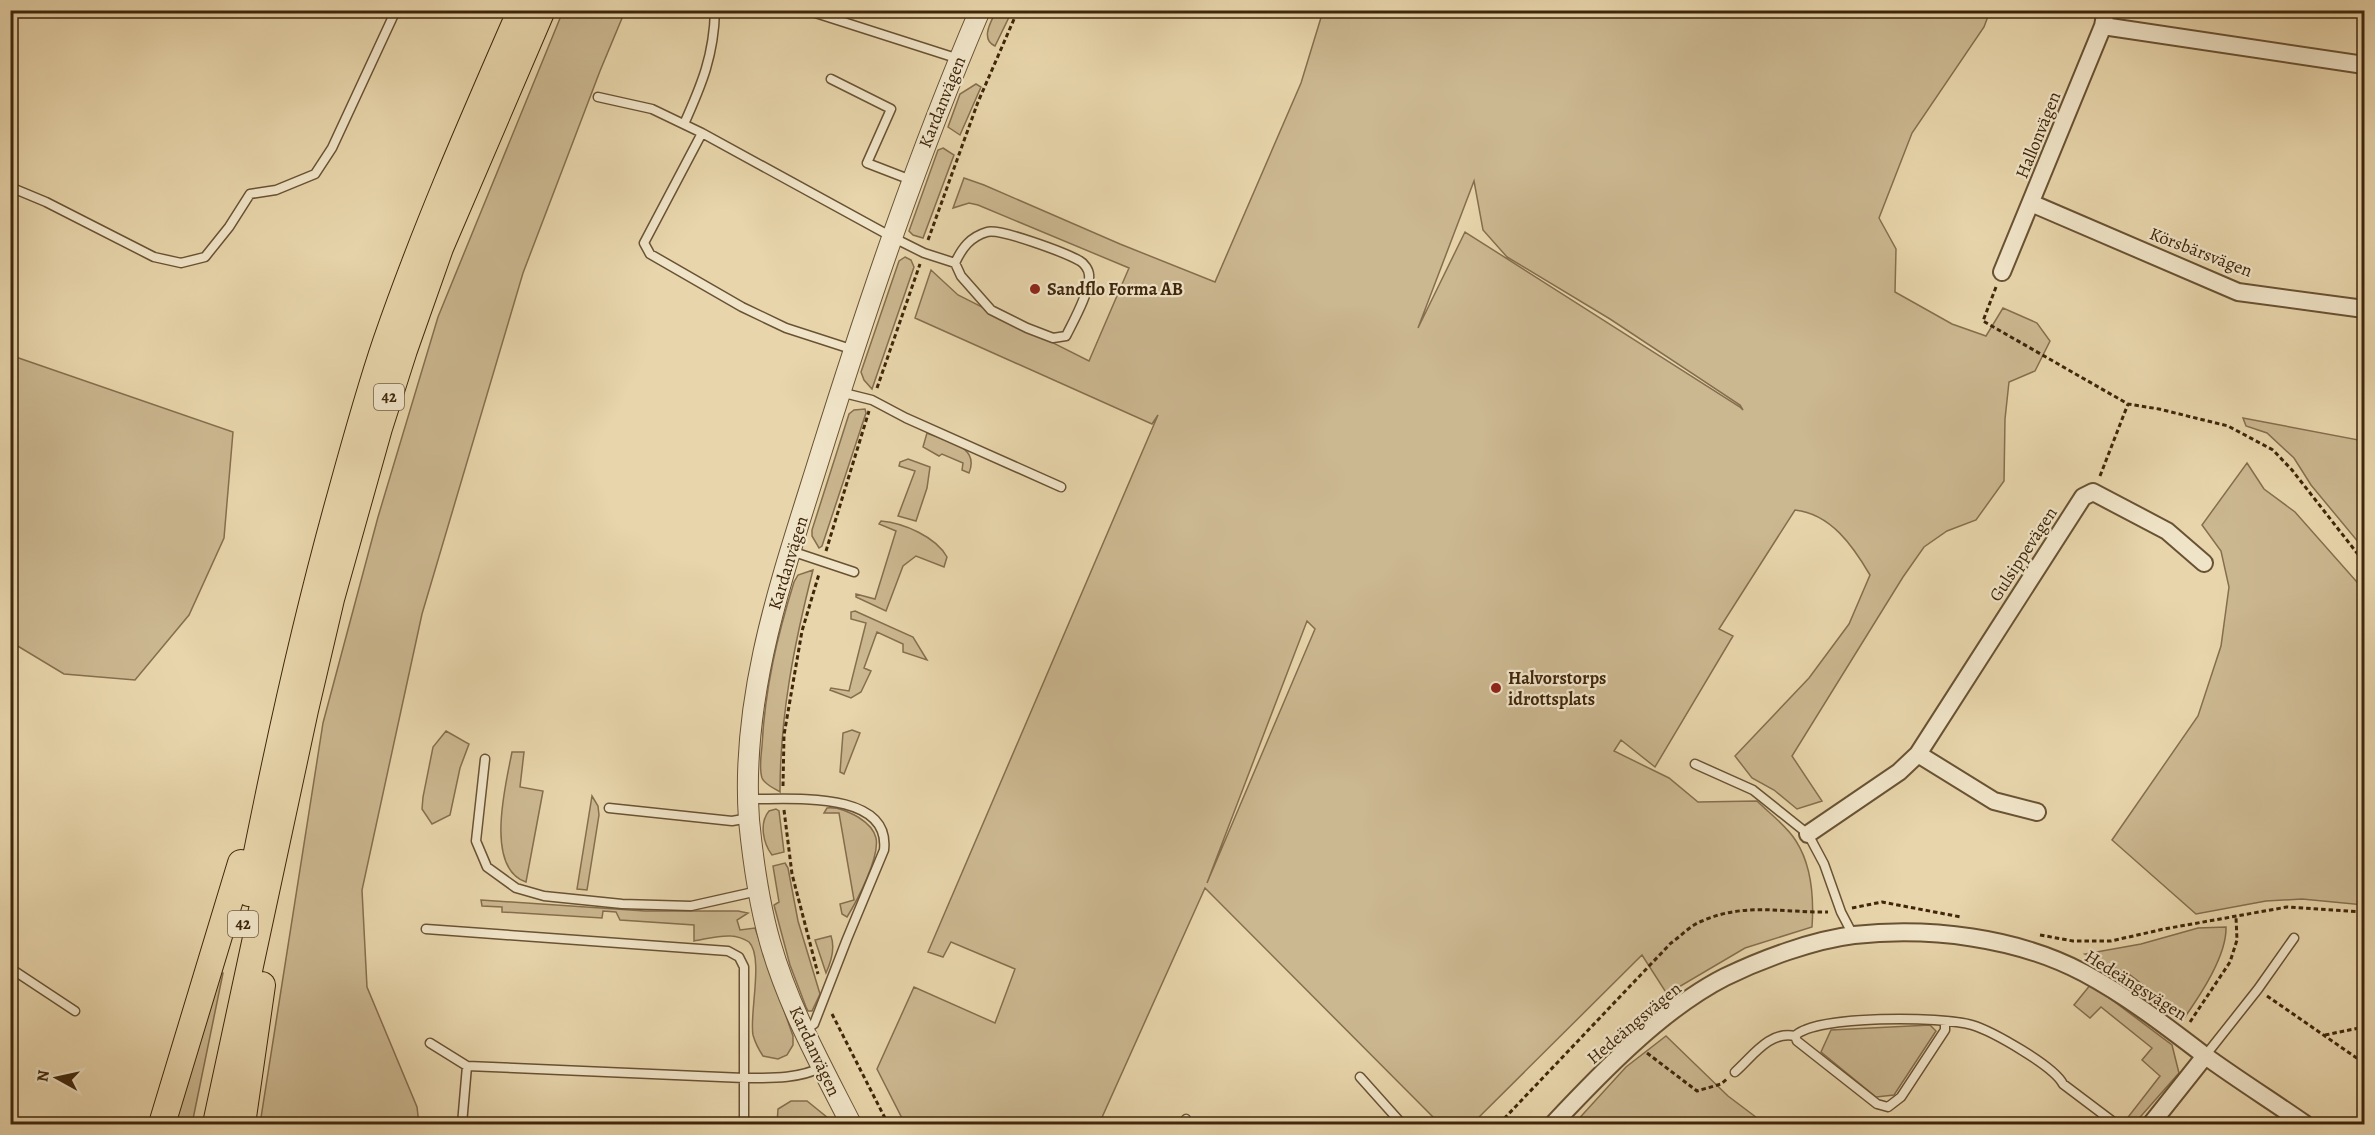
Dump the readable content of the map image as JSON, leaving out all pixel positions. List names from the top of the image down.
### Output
{
  "streets": {
    "main road": ["42"],
    "street": [
      "Kardanvägen",
      "Hallonvägen",
      "Körsbärsvägen",
      "Gulsippevägen",
      "Hedeängsvägen"
    ]
  },
  "crossings": [
    ["Hallonvägen", "Körsbärsvägen"]
  ],
  "places": ["Sandflo Forma AB", "Halvorstorps idrottsplats"],
  "north": "left"
}
